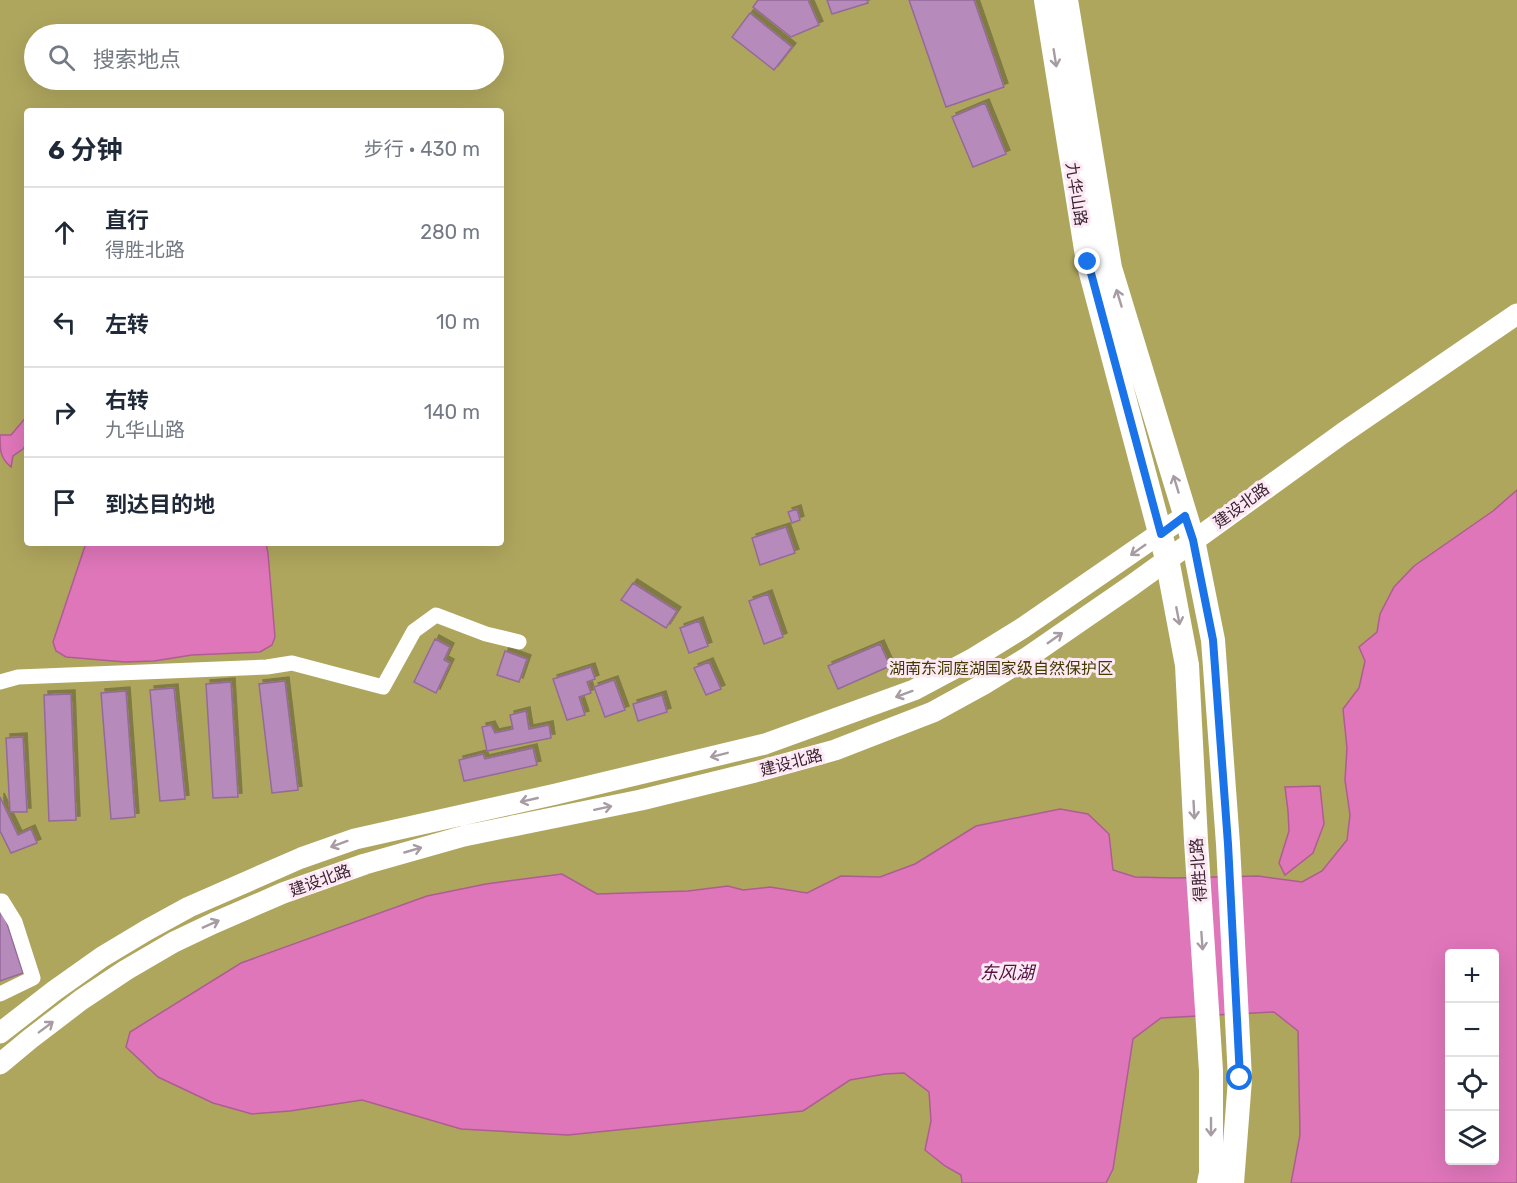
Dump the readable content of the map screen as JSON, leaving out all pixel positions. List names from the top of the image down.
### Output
{
  "streets": {
    "main road": ["九华山路", "建设北路", "得胜北路"]
  },
  "crossings": [
    ["九华山路", "建设北路"],
    ["九华山路", "得胜北路"],
    ["建设北路", "得胜北路"]
  ],
  "water": ["东风湖"],
  "parks": ["湖南东洞庭湖国家级自然保护区"],
  "page": {
    "search": "搜索地点",
    "heading": ["6 分钟", "步行 · 430 m"],
    "list": [
      ["直行", "得胜北路", "280 m"],
      ["左转", "10 m"],
      ["右转", "九华山路", "140 m"],
      "到达目的地"
    ],
    "map_buttons": ["+", "−"]
  }
}
